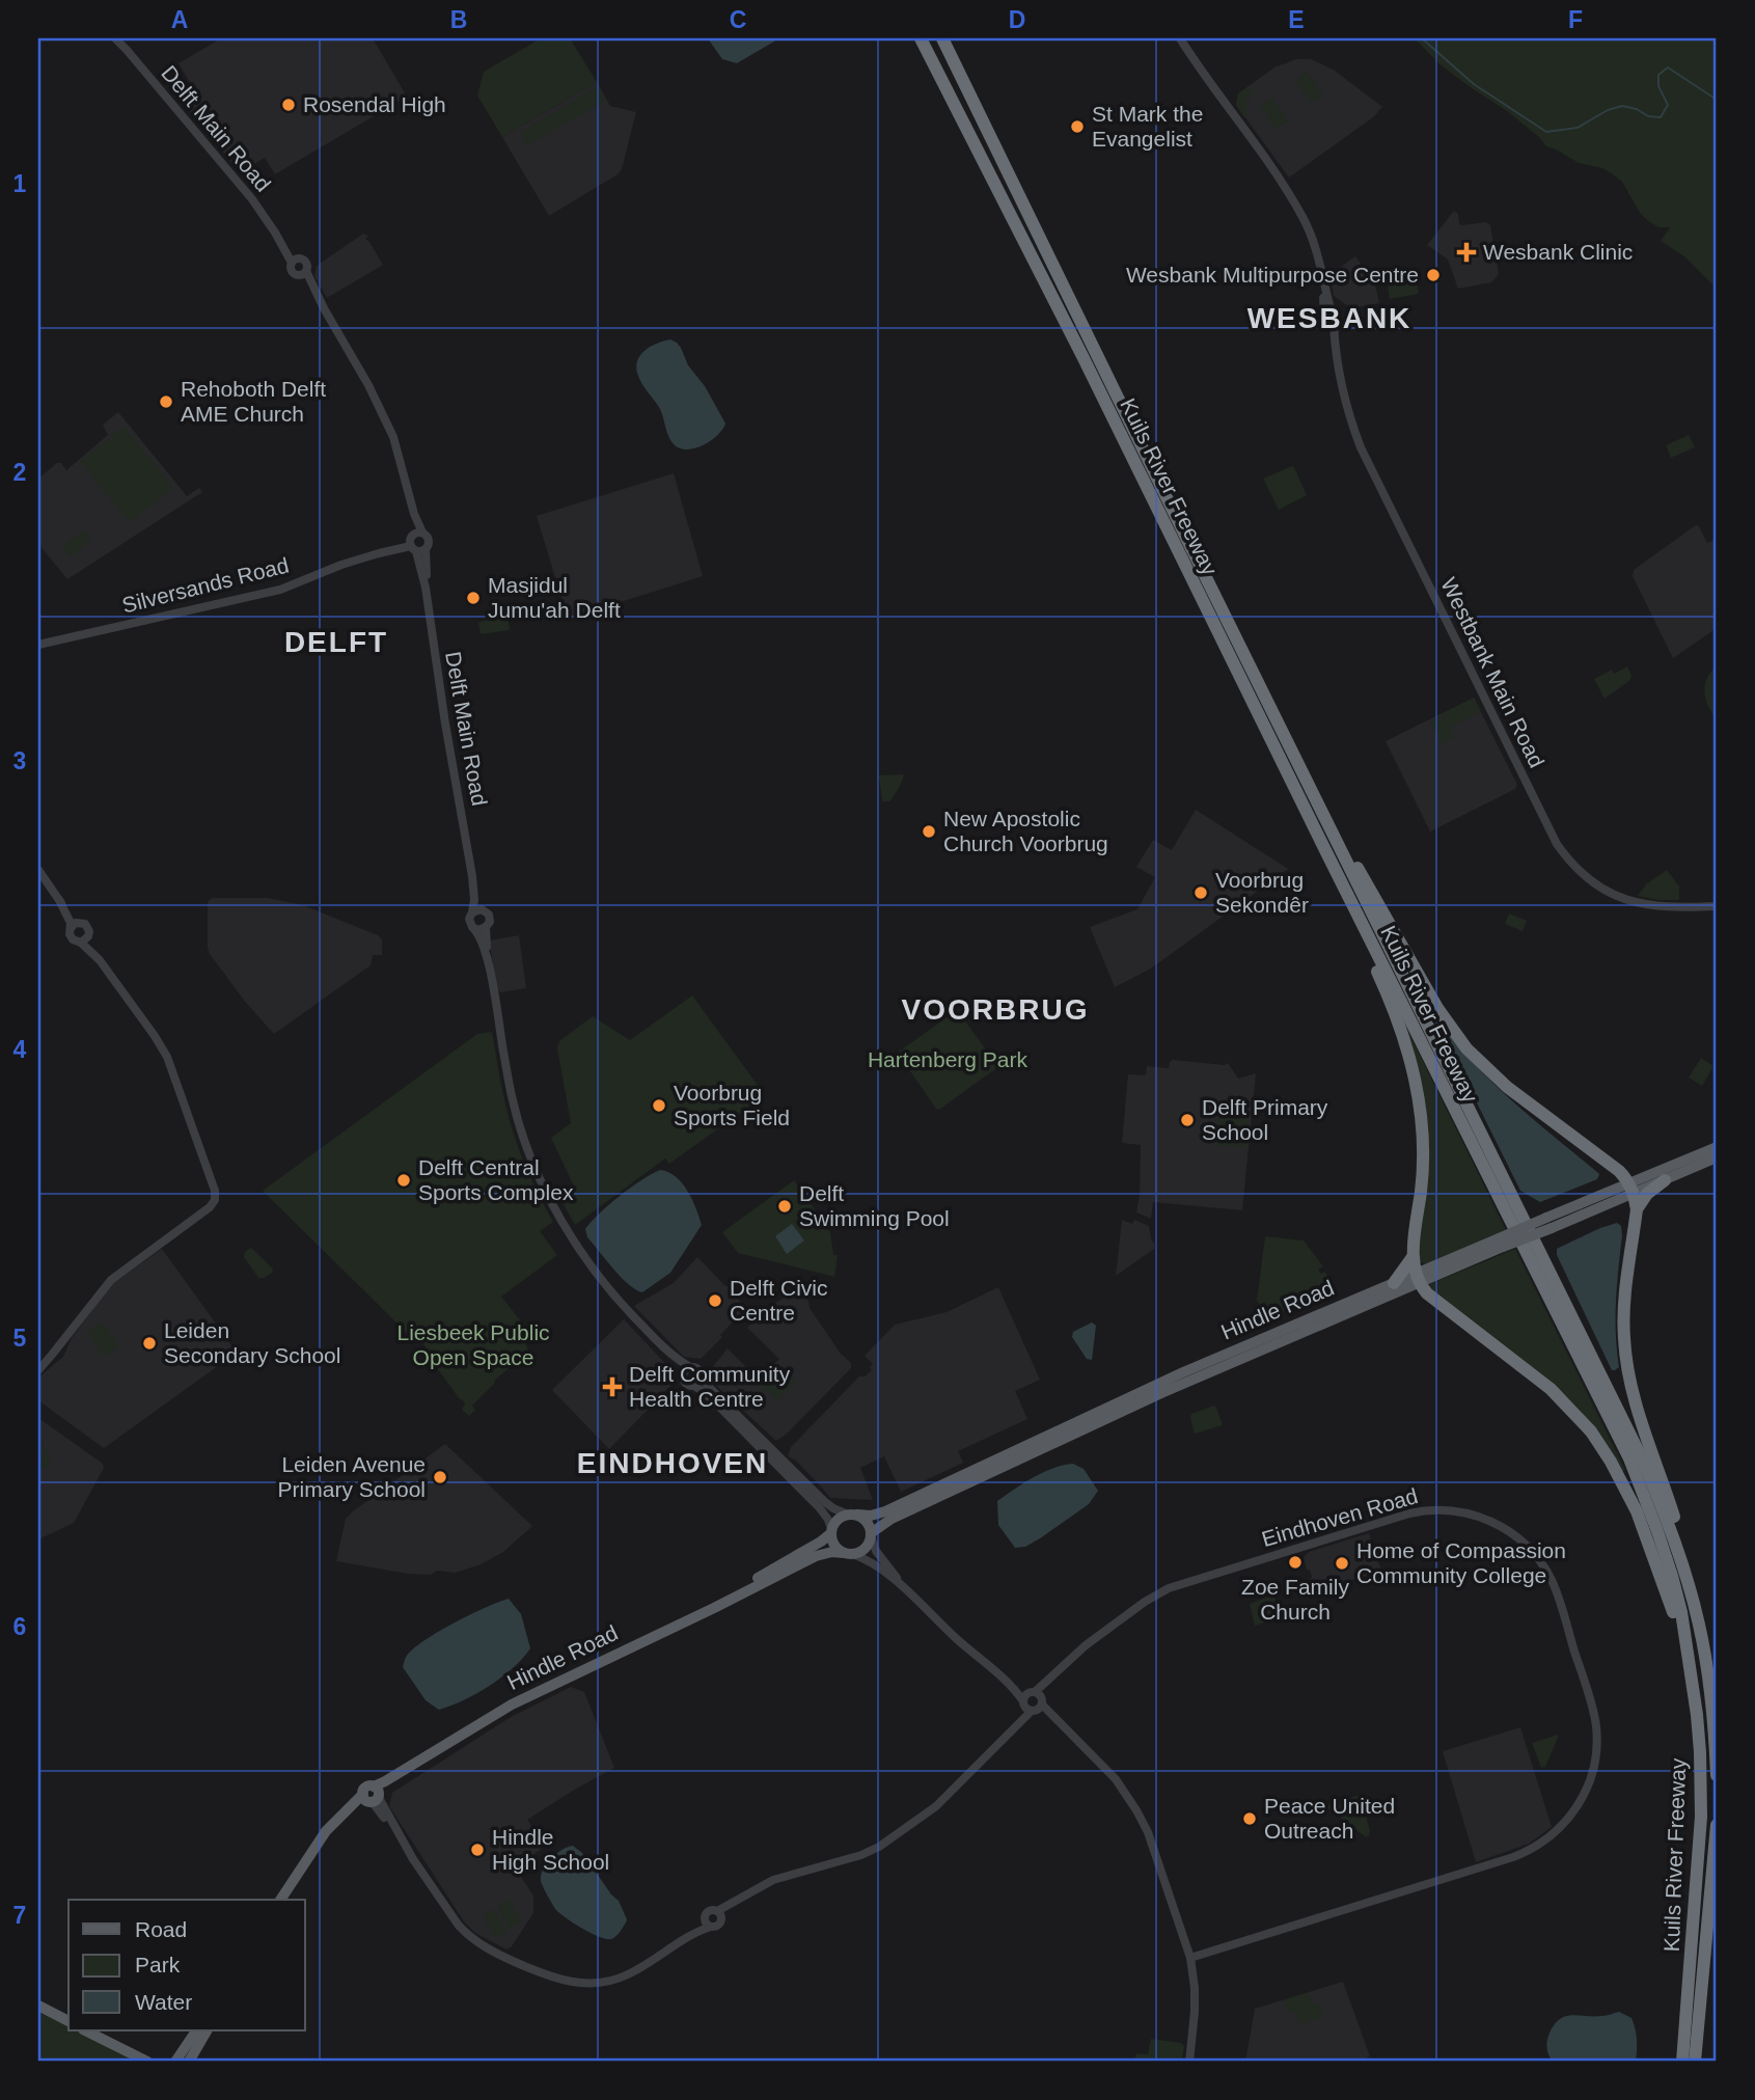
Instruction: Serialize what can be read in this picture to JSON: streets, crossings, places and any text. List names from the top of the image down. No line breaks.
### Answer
{"streets":{"highway":["Kuils River Freeway"],"main road":["Hindle Road"],"street":["Delft Main Road","Silversands Road","Westbank Main Road","Eindhoven Road"]},"crossings":[["Delft Main Road","Silversands Road"]],"districts":["WESBANK","DELFT","VOORBRUG","EINDHOVEN"],"parks":["Hartenberg Park","Liesbeek Public Open Space"],"places":{"other":["Rosendal High","St Mark the Evangelist","Wesbank Multipurpose Centre","Rehoboth Delft AME Church","Masjidul Jumu'ah Delft","New Apostolic Church Voorbrug","Voorbrug Sekondêr","Voorbrug Sports Field","Delft Primary School","Delft Central Sports Complex","Delft Swimming Pool","Delft Civic Centre","Leiden Secondary School","Leiden Avenue Primary School","Zoe Family Church","Home of Compassion Community College","Peace United Outreach","Hindle High School"],"health":["Wesbank Clinic","Delft Community Health Centre"]},"legend":["Road","Park","Water"],"grid":{"columns":["A","B","C","D","E","F"],"rows":["1","2","3","4","5","6","7"]}}
